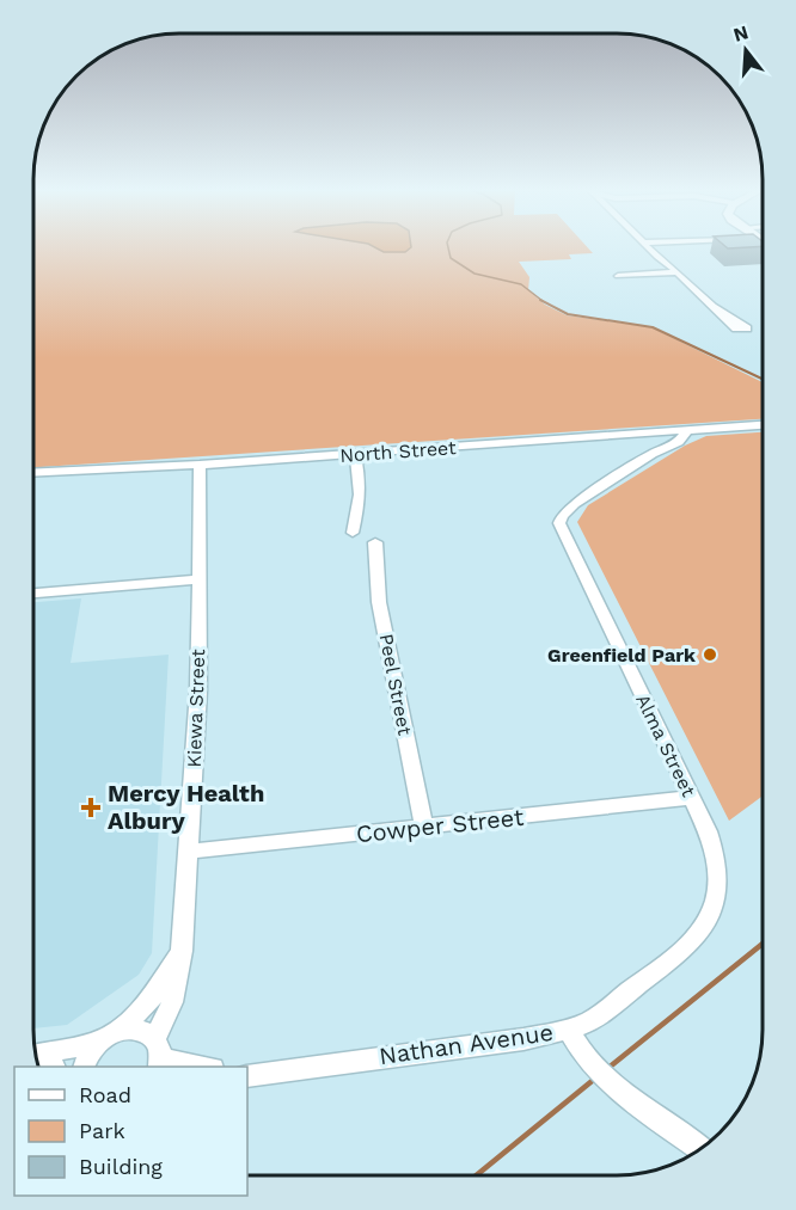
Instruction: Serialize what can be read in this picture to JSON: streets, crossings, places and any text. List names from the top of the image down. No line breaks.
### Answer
{"streets":{"street":["North Street","Peel Street","Kiewa Street","Alma Street","Cowper Street","Nathan Avenue"]},"crossings":[["North Street","Kiewa Street"],["North Street","Alma Street"],["Peel Street","Cowper Street"],["Kiewa Street","Cowper Street"],["Alma Street","Cowper Street"],["Alma Street","Nathan Avenue"]],"places":{"other":["Greenfield Park"],"health":["Mercy Health Albury"]},"legend":["Road","Park","Building"],"north":"top"}
